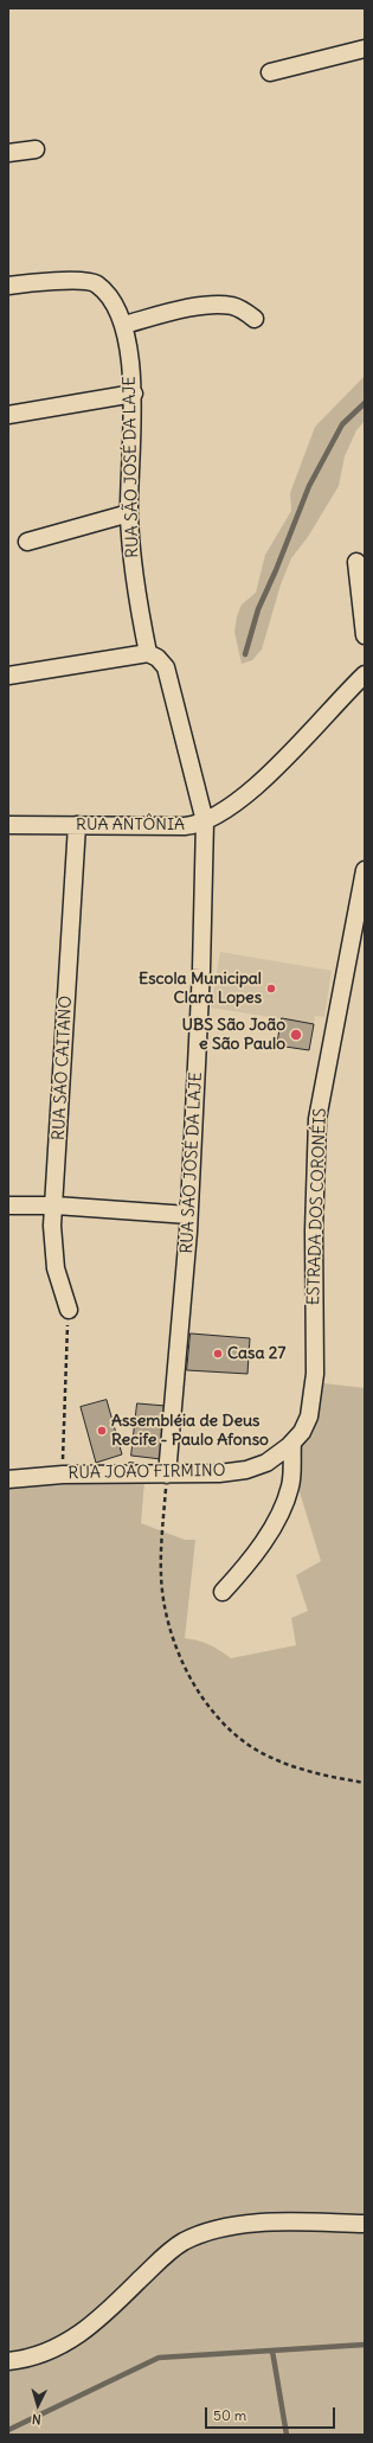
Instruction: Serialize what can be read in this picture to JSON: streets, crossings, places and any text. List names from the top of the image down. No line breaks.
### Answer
{"streets":{"street":["RUA SÃO JOSÉ DA LAJE","RUA ANTÔNIA","RUA SÃO CAITANO","ESTRADA DOS CORONÉIS","RUA JOÃO FIRMINO"]},"crossings":[["RUA SÃO JOSÉ DA LAJE","RUA ANTÔNIA"],["RUA SÃO JOSÉ DA LAJE","RUA JOÃO FIRMINO"],["RUA ANTÔNIA","RUA SÃO CAITANO"],["ESTRADA DOS CORONÉIS","RUA JOÃO FIRMINO"]],"places":["Escola Municipal Clara Lopes","UBS São João e São Paulo","Casa 27","Assembléia de Deus Recife - Paulo Afonso"],"scale_bar":"50 m","north":"bottom"}
